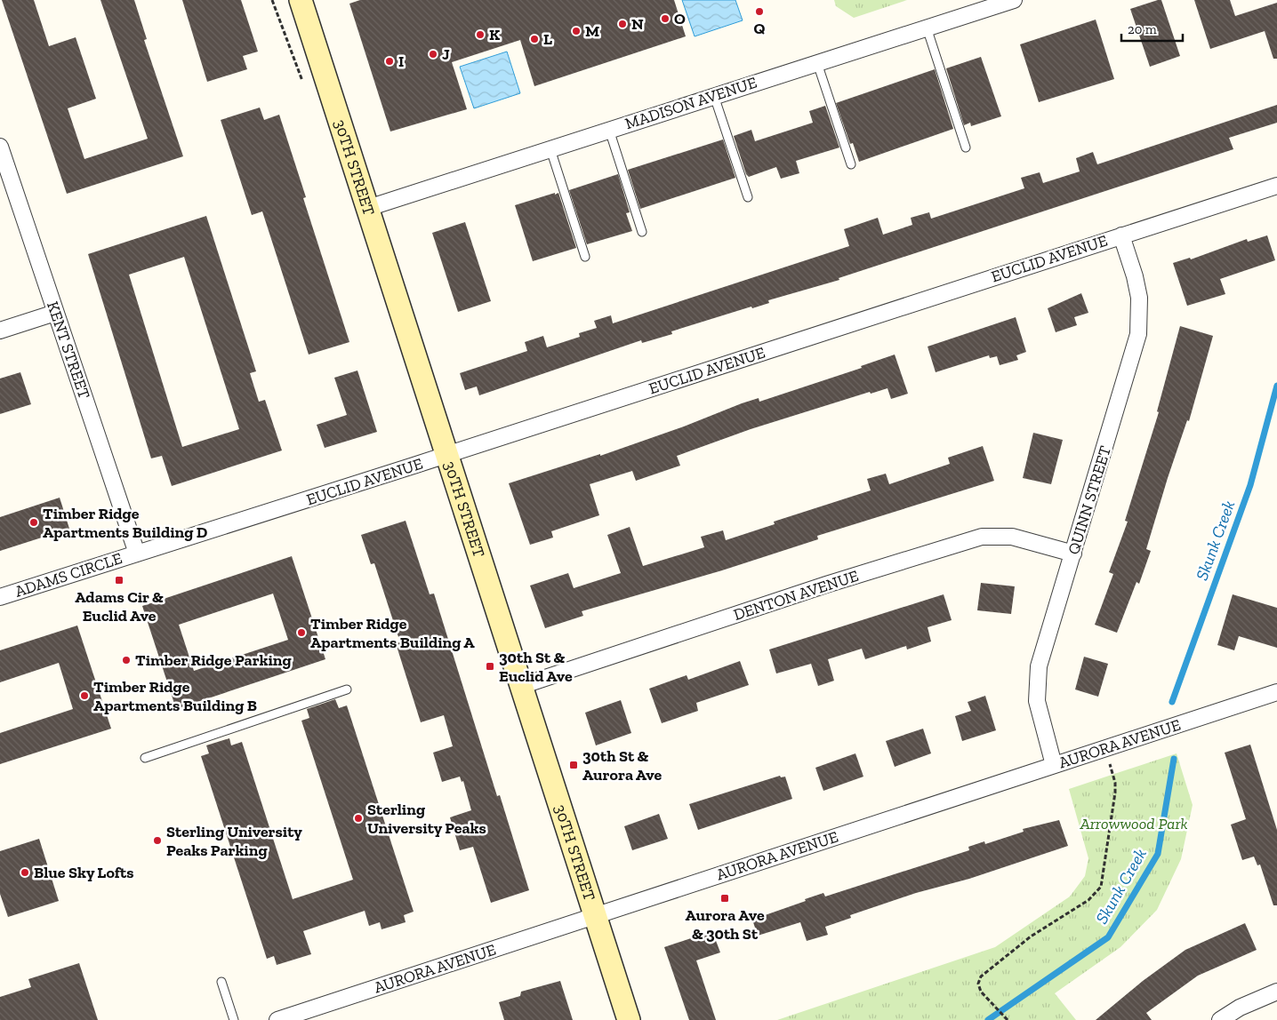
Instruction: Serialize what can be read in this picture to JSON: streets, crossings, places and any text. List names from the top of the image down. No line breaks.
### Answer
{"streets":{"main road":["30TH STREET"],"street":["MADISON AVENUE","EUCLID AVENUE","KENT STREET","QUINN STREET","ADAMS CIRCLE","DENTON AVENUE","AURORA AVENUE"]},"crossings":[["MADISON AVENUE","30TH STREET"],["30TH STREET","EUCLID AVENUE"],["30TH STREET","DENTON AVENUE"],["30TH STREET","AURORA AVENUE"],["EUCLID AVENUE","KENT STREET"],["EUCLID AVENUE","QUINN STREET"],["EUCLID AVENUE","ADAMS CIRCLE"],["KENT STREET","ADAMS CIRCLE"],["QUINN STREET","DENTON AVENUE"],["QUINN STREET","AURORA AVENUE"]],"water":["Skunk Creek"],"parks":["Arrowwood Park"],"places":{"other":["Q","O","N","M","K","L","J","I","Timber Ridge Apartments Building D","Timber Ridge Apartments Building A","Timber Ridge Parking","Timber Ridge Apartments Building B","Sterling University Peaks","Sterling University Peaks Parking","Blue Sky Lofts"],"transit":["Adams Cir & Euclid Ave","30th St & Euclid Ave","30th St & Aurora Ave","Aurora Ave & 30th St"]},"scale_bar":"20 m"}
